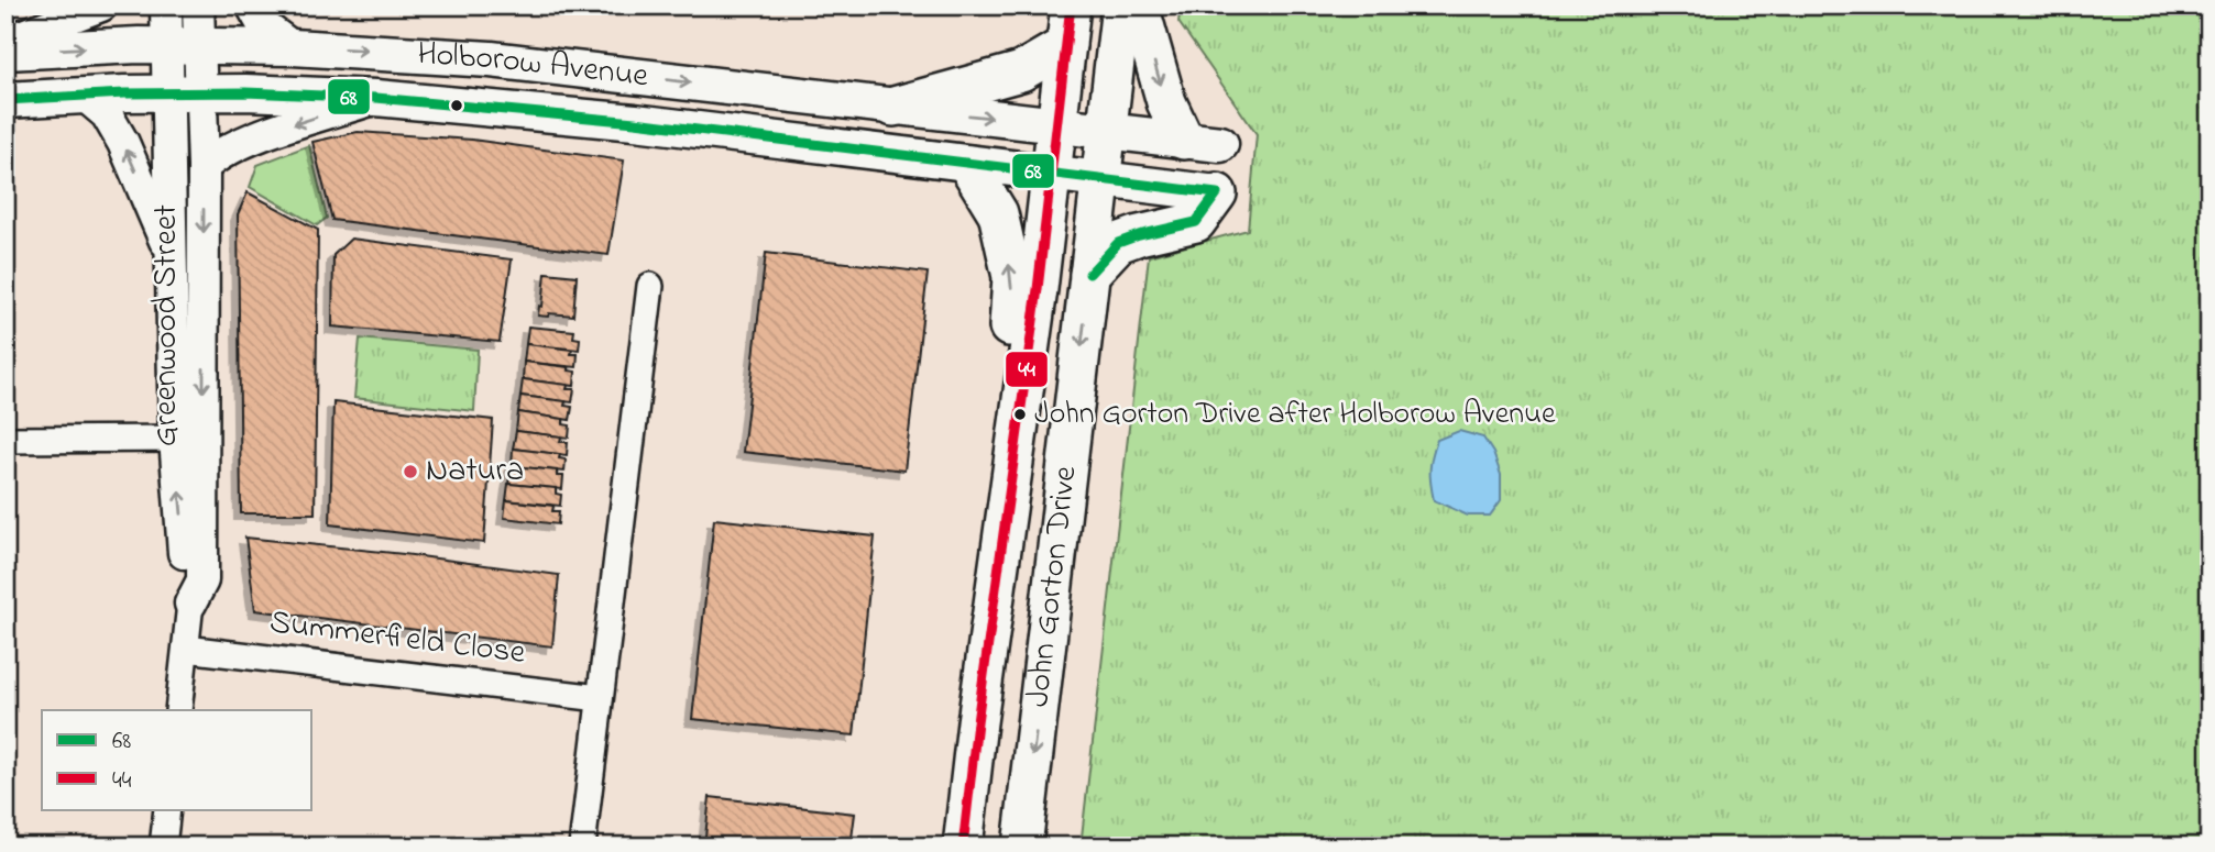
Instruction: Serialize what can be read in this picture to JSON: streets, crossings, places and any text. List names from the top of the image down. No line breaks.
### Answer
{"streets":{"main road":["Holborow Avenue","John Gorton Drive"],"street":["Greenwood Street","Summerfield Close"]},"crossings":[["Holborow Avenue","Greenwood Street"],["Holborow Avenue","John Gorton Drive"],["Greenwood Street","Summerfield Close"]],"places":["John Gorton Drive after Holborow Avenue","Natura"],"lines":["transit line 44","transit line 68"],"legend":["68","44"]}
